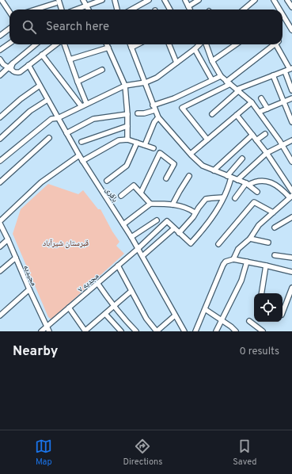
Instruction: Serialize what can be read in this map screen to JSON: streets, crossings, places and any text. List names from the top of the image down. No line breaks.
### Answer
{"streets":{"street":["باقری","مجیدیه","مجدیه ۷"]},"crossings":[["باقری","مجدیه ۷"],["مجیدیه","مجدیه ۷"]],"parks":["قبرستان شیرآباد"],"page":{"search":"Search here","heading":["Nearby","0 results"],"nav":["Map","Directions","Saved"]}}
